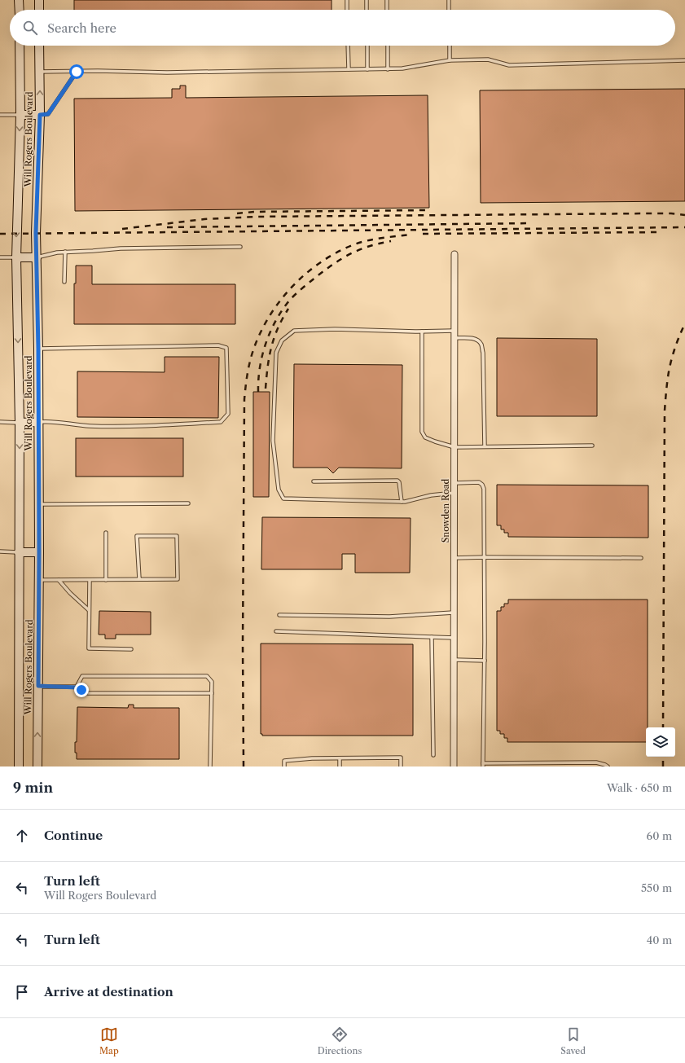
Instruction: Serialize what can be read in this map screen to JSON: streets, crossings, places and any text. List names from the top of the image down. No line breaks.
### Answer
{"streets":{"main road":["Will Rogers Boulevard"],"street":["Snowden Road"]},"page":{"search":"Search here","heading":["9 min","Walk · 650 m"],"list":[["Continue","60 m"],["Turn left","Will Rogers Boulevard","550 m"],["Turn left","40 m"],"Arrive at destination"],"nav":["Map","Directions","Saved"]}}
